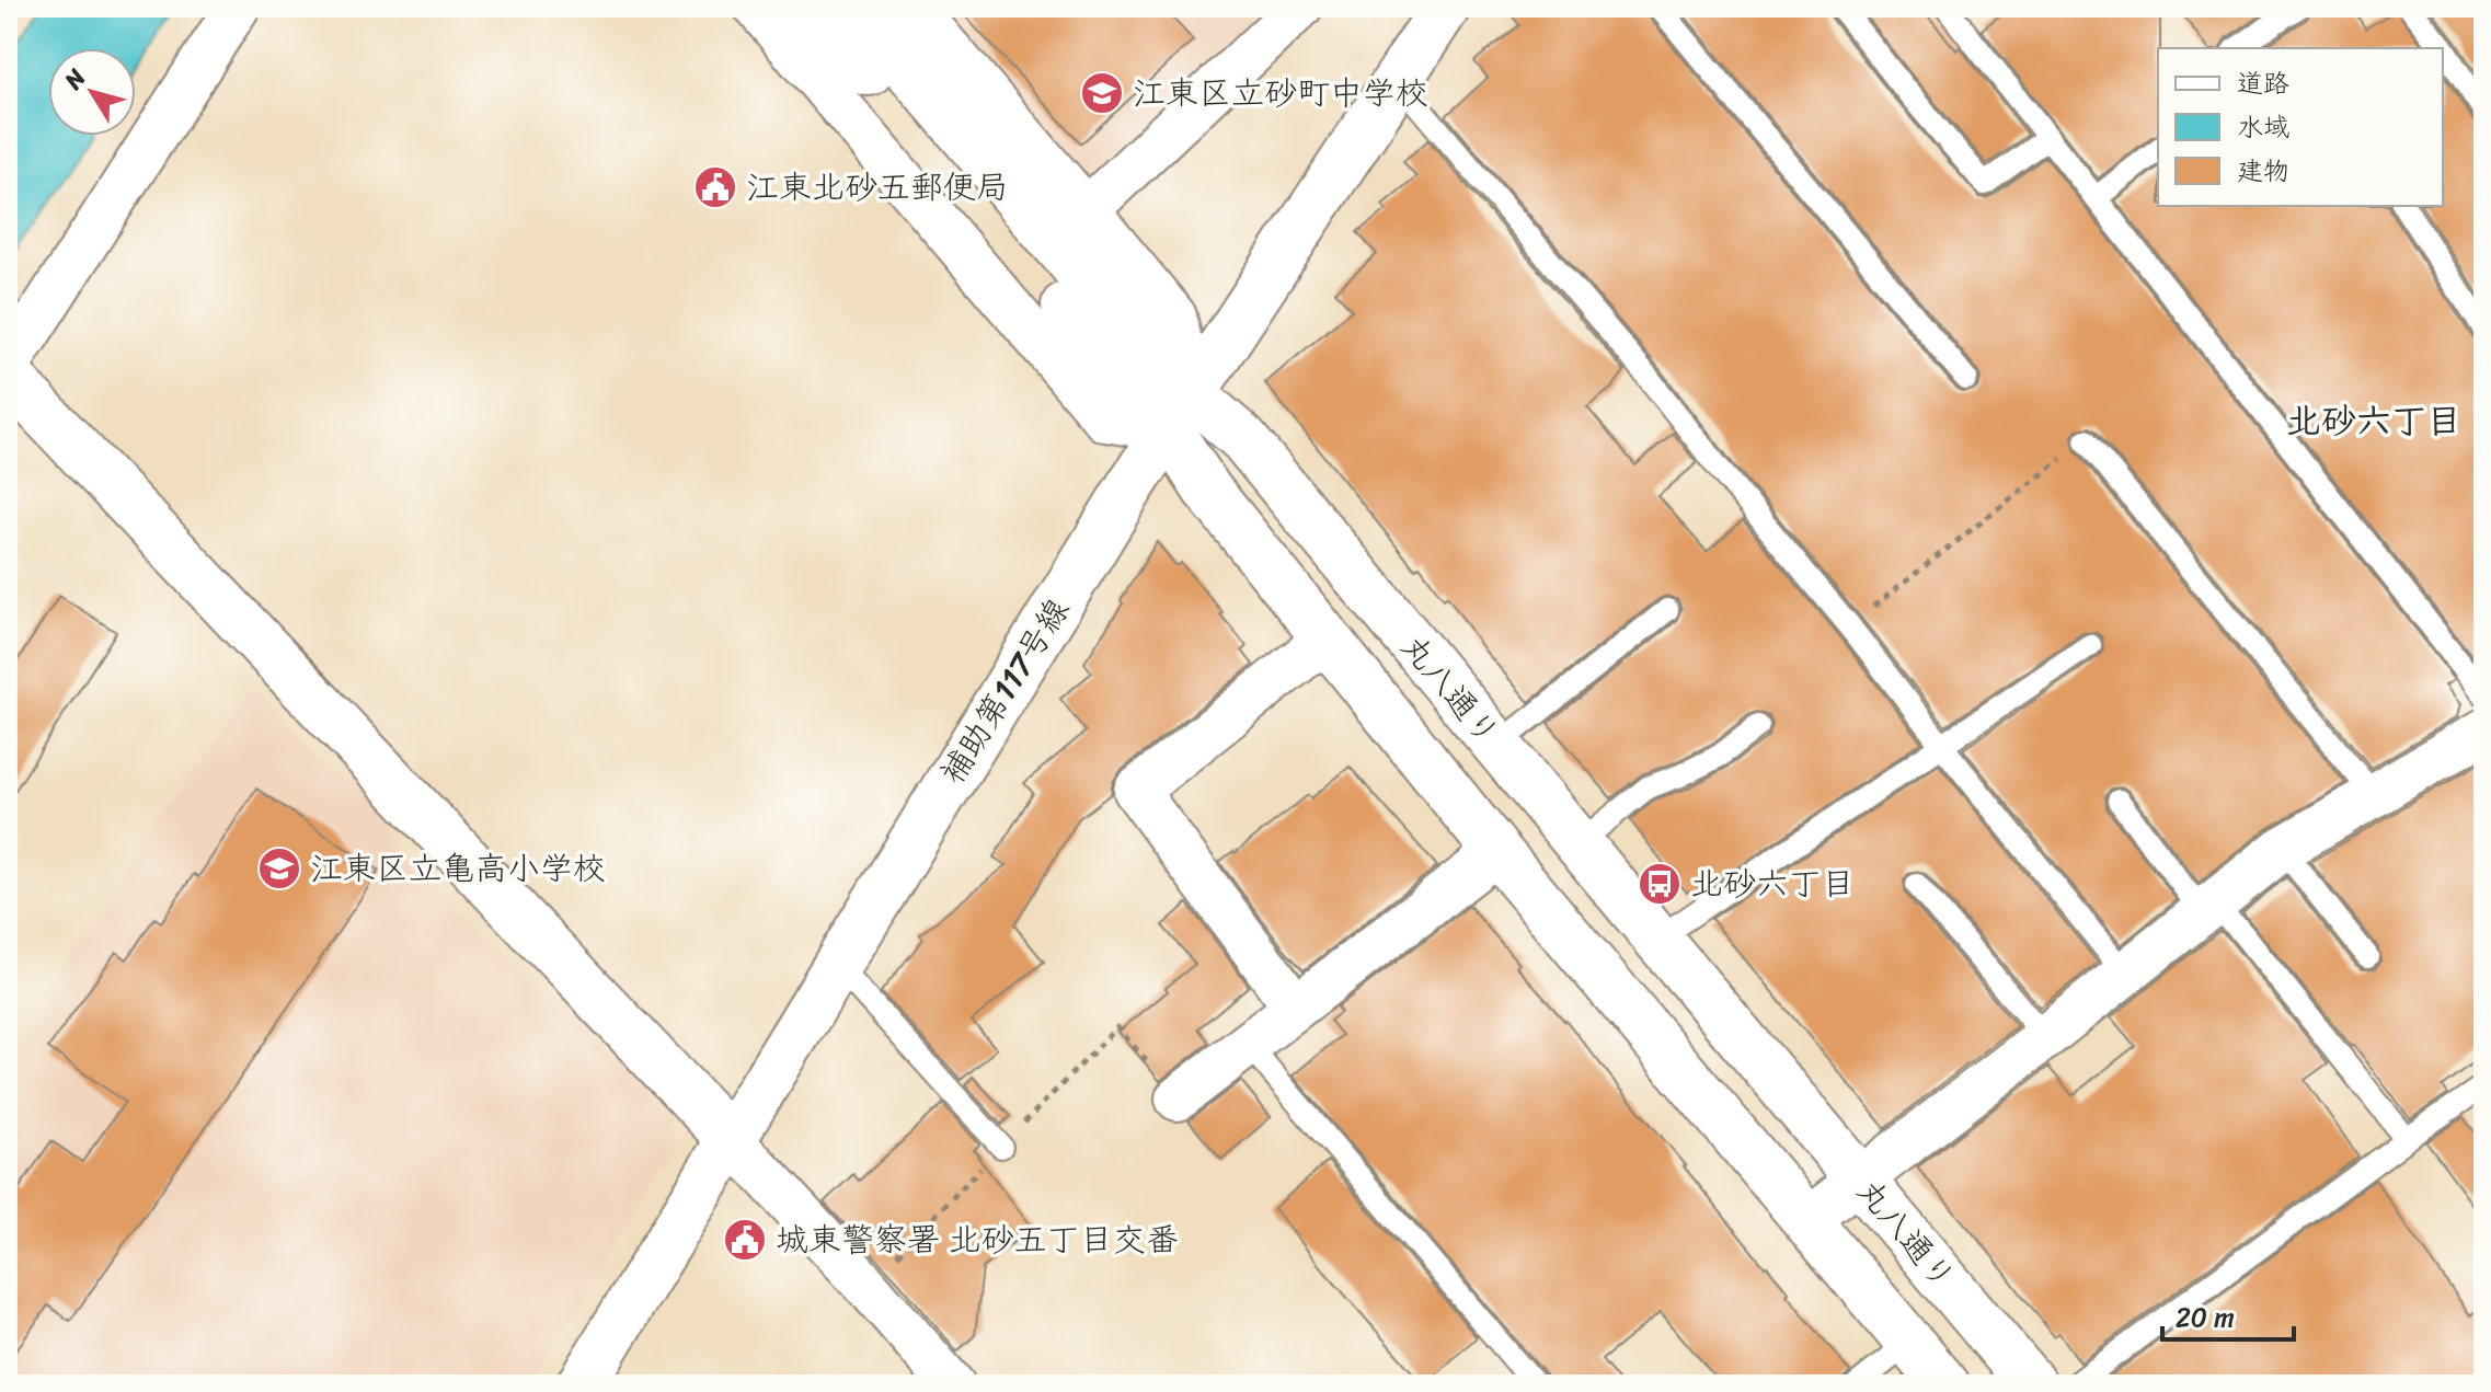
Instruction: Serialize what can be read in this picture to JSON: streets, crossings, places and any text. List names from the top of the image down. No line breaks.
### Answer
{"streets":{"main road":["丸八通り","補助第117号線"]},"crossings":[["丸八通り","補助第117号線"]],"districts":["北砂六丁目"],"places":{"school or university":["江東区立砂町中学校","江東区立亀高小学校"],"public building":["江東北砂五郵便局","城東警察署 北砂五丁目交番"],"bus stop":["北砂六丁目"]},"legend":["道路","水域","建物"],"scale_bar":"20 m","north":"top left"}
